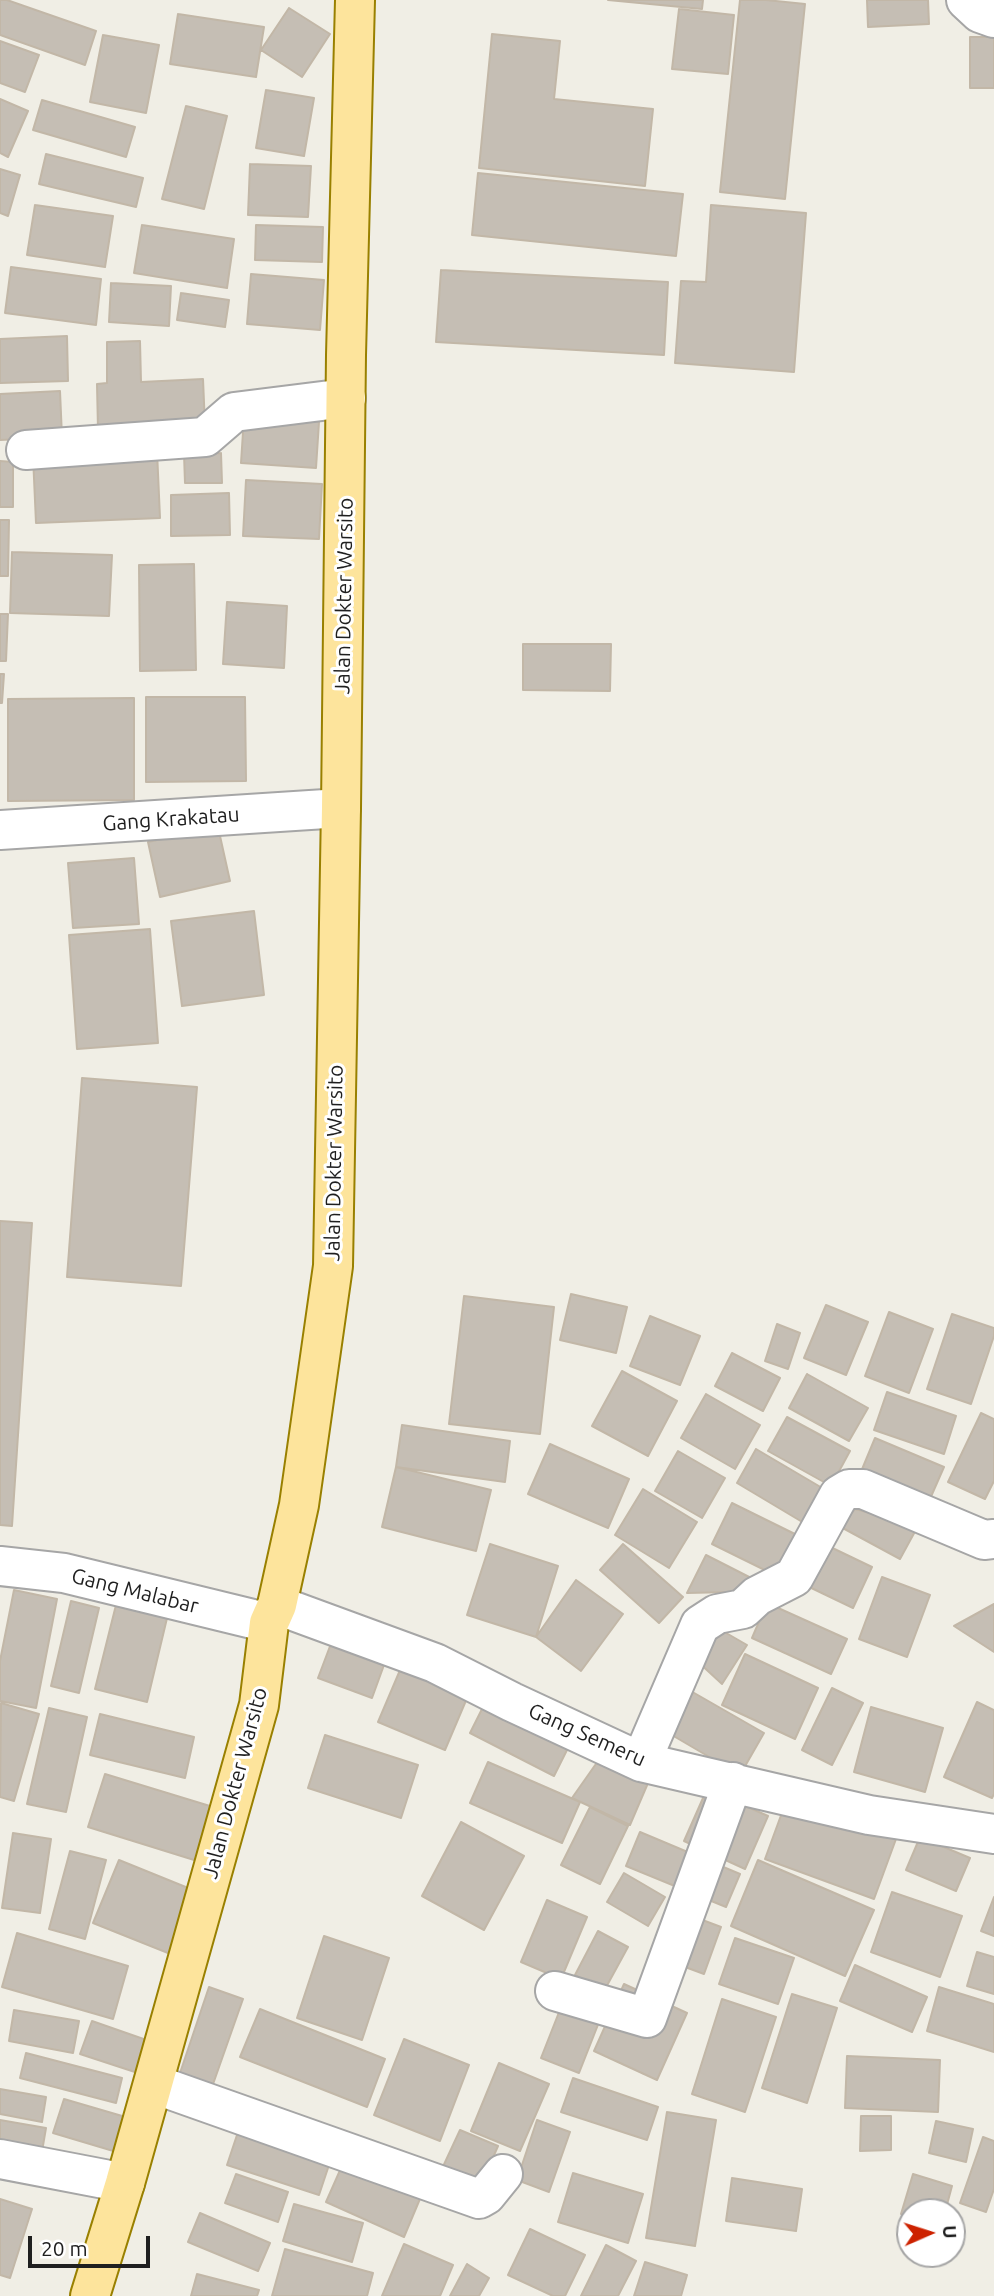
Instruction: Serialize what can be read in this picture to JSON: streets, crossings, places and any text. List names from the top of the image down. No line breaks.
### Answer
{"streets":{"main road":["Jalan Dokter Warsito"],"street":["Gang Krakatau","Gang Malabar","Gang Semeru"]},"crossings":[["Jalan Dokter Warsito","Gang Krakatau"],["Jalan Dokter Warsito","Gang Malabar"],["Jalan Dokter Warsito","Gang Semeru"],["Gang Malabar","Gang Semeru"]],"scale_bar":"20 m","north":"right"}
